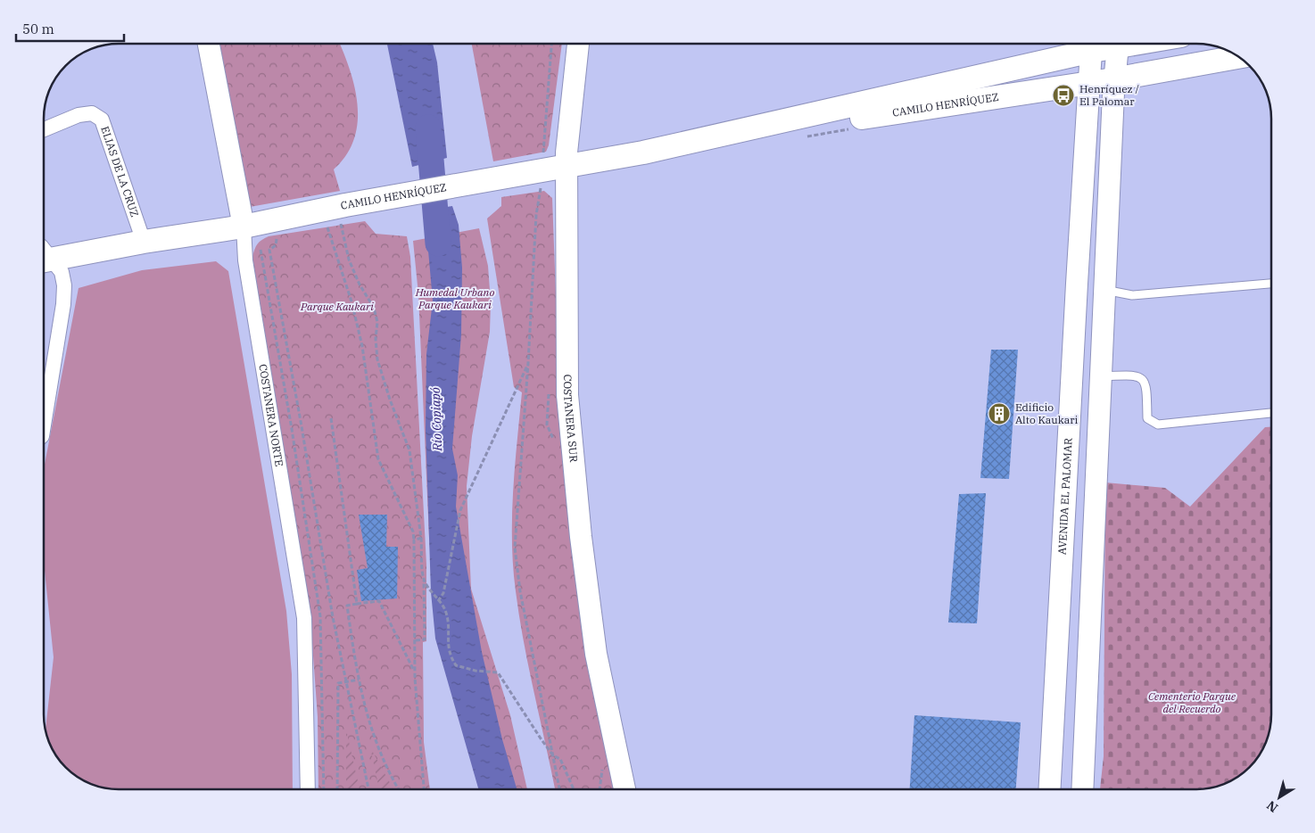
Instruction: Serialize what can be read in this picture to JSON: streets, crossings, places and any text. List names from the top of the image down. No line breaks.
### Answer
{"streets":{"main road":["CAMILO HENRÍQUEZ"],"street":["ELIAS DE LA CRUZ","COSTANERA NORTE","COSTANERA SUR","AVENIDA EL PALOMAR"]},"crossings":[["CAMILO HENRÍQUEZ","ELIAS DE LA CRUZ"],["CAMILO HENRÍQUEZ","COSTANERA NORTE"],["CAMILO HENRÍQUEZ","COSTANERA SUR"],["CAMILO HENRÍQUEZ","AVENIDA EL PALOMAR"]],"water":["Río Copiapó"],"parks":["Humedal Urbano Parque Kaukari","Parque Kaukari","Cementerio Parque del Recuerdo"],"places":{"bus stop":["Henríquez / El Palomar"],"building":["Edificio Alto Kaukari"]},"scale_bar":"50 m","north":"bottom left"}
